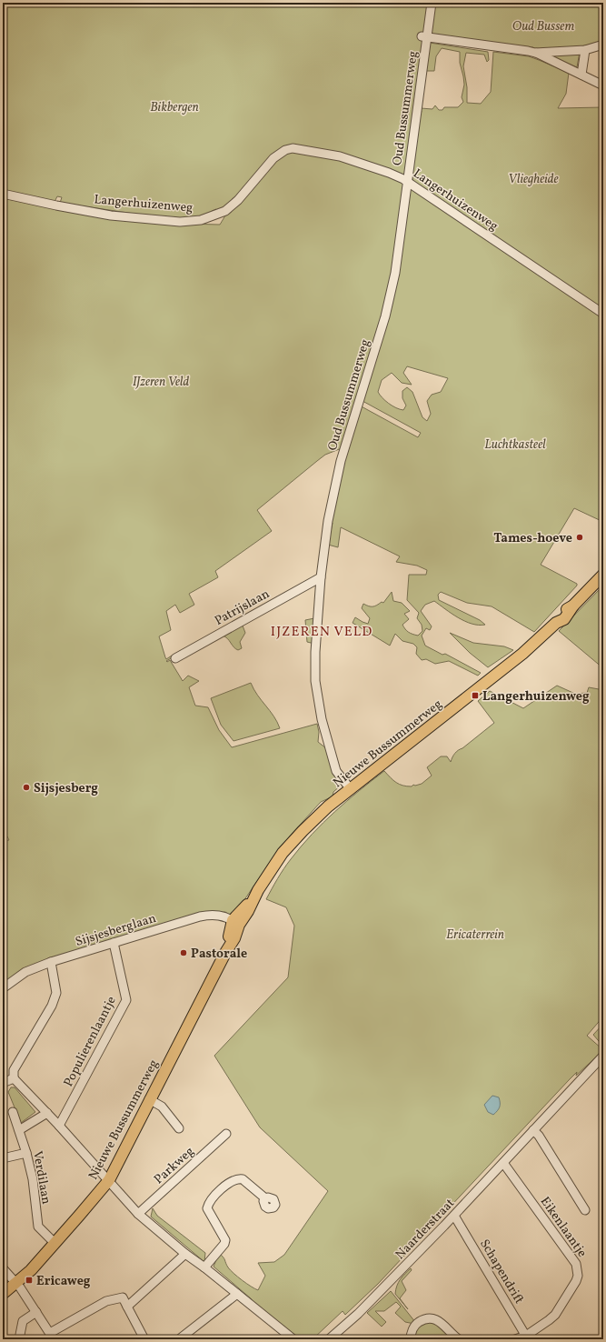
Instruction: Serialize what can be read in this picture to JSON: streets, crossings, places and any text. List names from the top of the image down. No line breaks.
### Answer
{"streets":{"main road":["Nieuwe Bussummerweg"],"street":["Oud Bussummerweg","Langerhuizenweg","Patrijslaan","Sijsjesberglaan","Populierenlaantje","Parkweg","Verdilaan","Eikenlaantje","Naarderstraat","Schapendrift"]},"crossings":[["Oud Bussummerweg","Langerhuizenweg"],["Oud Bussummerweg","Patrijslaan"],["Oud Bussummerweg","Nieuwe Bussummerweg"],["Nieuwe Bussummerweg","Sijsjesberglaan"],["Nieuwe Bussummerweg","Verdilaan"],["Sijsjesberglaan","Populierenlaantje"],["Eikenlaantje","Naarderstraat"],["Eikenlaantje","Schapendrift"],["Naarderstraat","Schapendrift"]],"districts":["IJZEREN VELD"],"parks":["Oud Bussem","Bikbergen","Vliegheide","IJzeren Veld","Luchtkasteel","Ericaterrein"],"places":{"other":["Tames-hoeve","Sijsjesberg","Pastorale"],"transit":["Langerhuizenweg","Ericaweg"]}}
